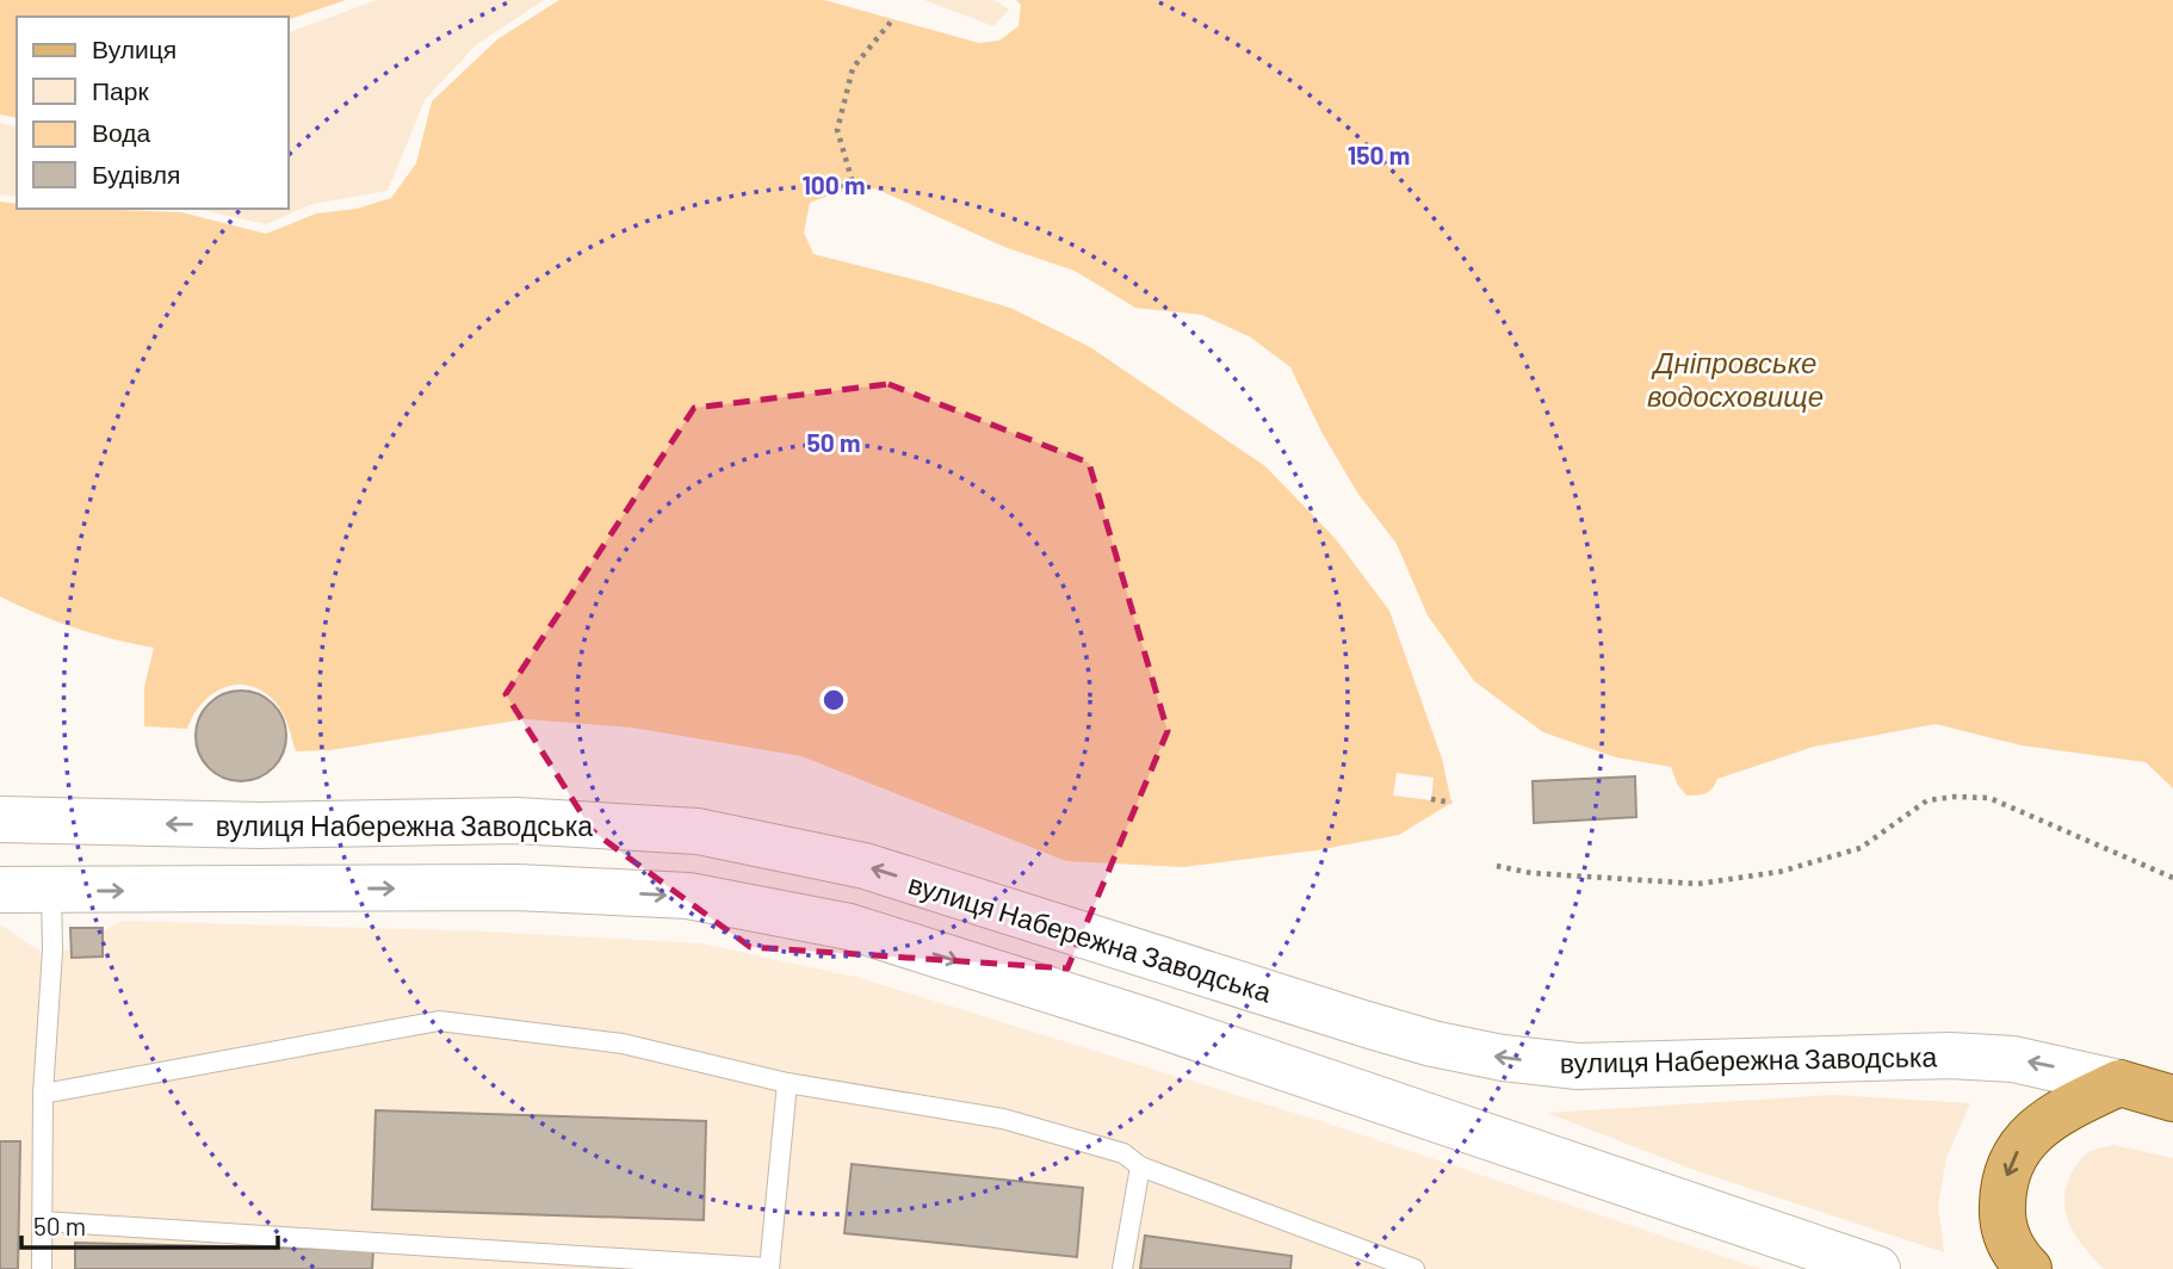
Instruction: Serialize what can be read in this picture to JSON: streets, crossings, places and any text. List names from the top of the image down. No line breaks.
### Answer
{"streets":{"main road":["вулиця Набережна Заводська"]},"water":["Дніпровське водосховище"],"legend":["Вулиця","Парк","Вода","Будівля"],"scale_bar":"50 m","rings":["150 m","100 m","50 m"]}
